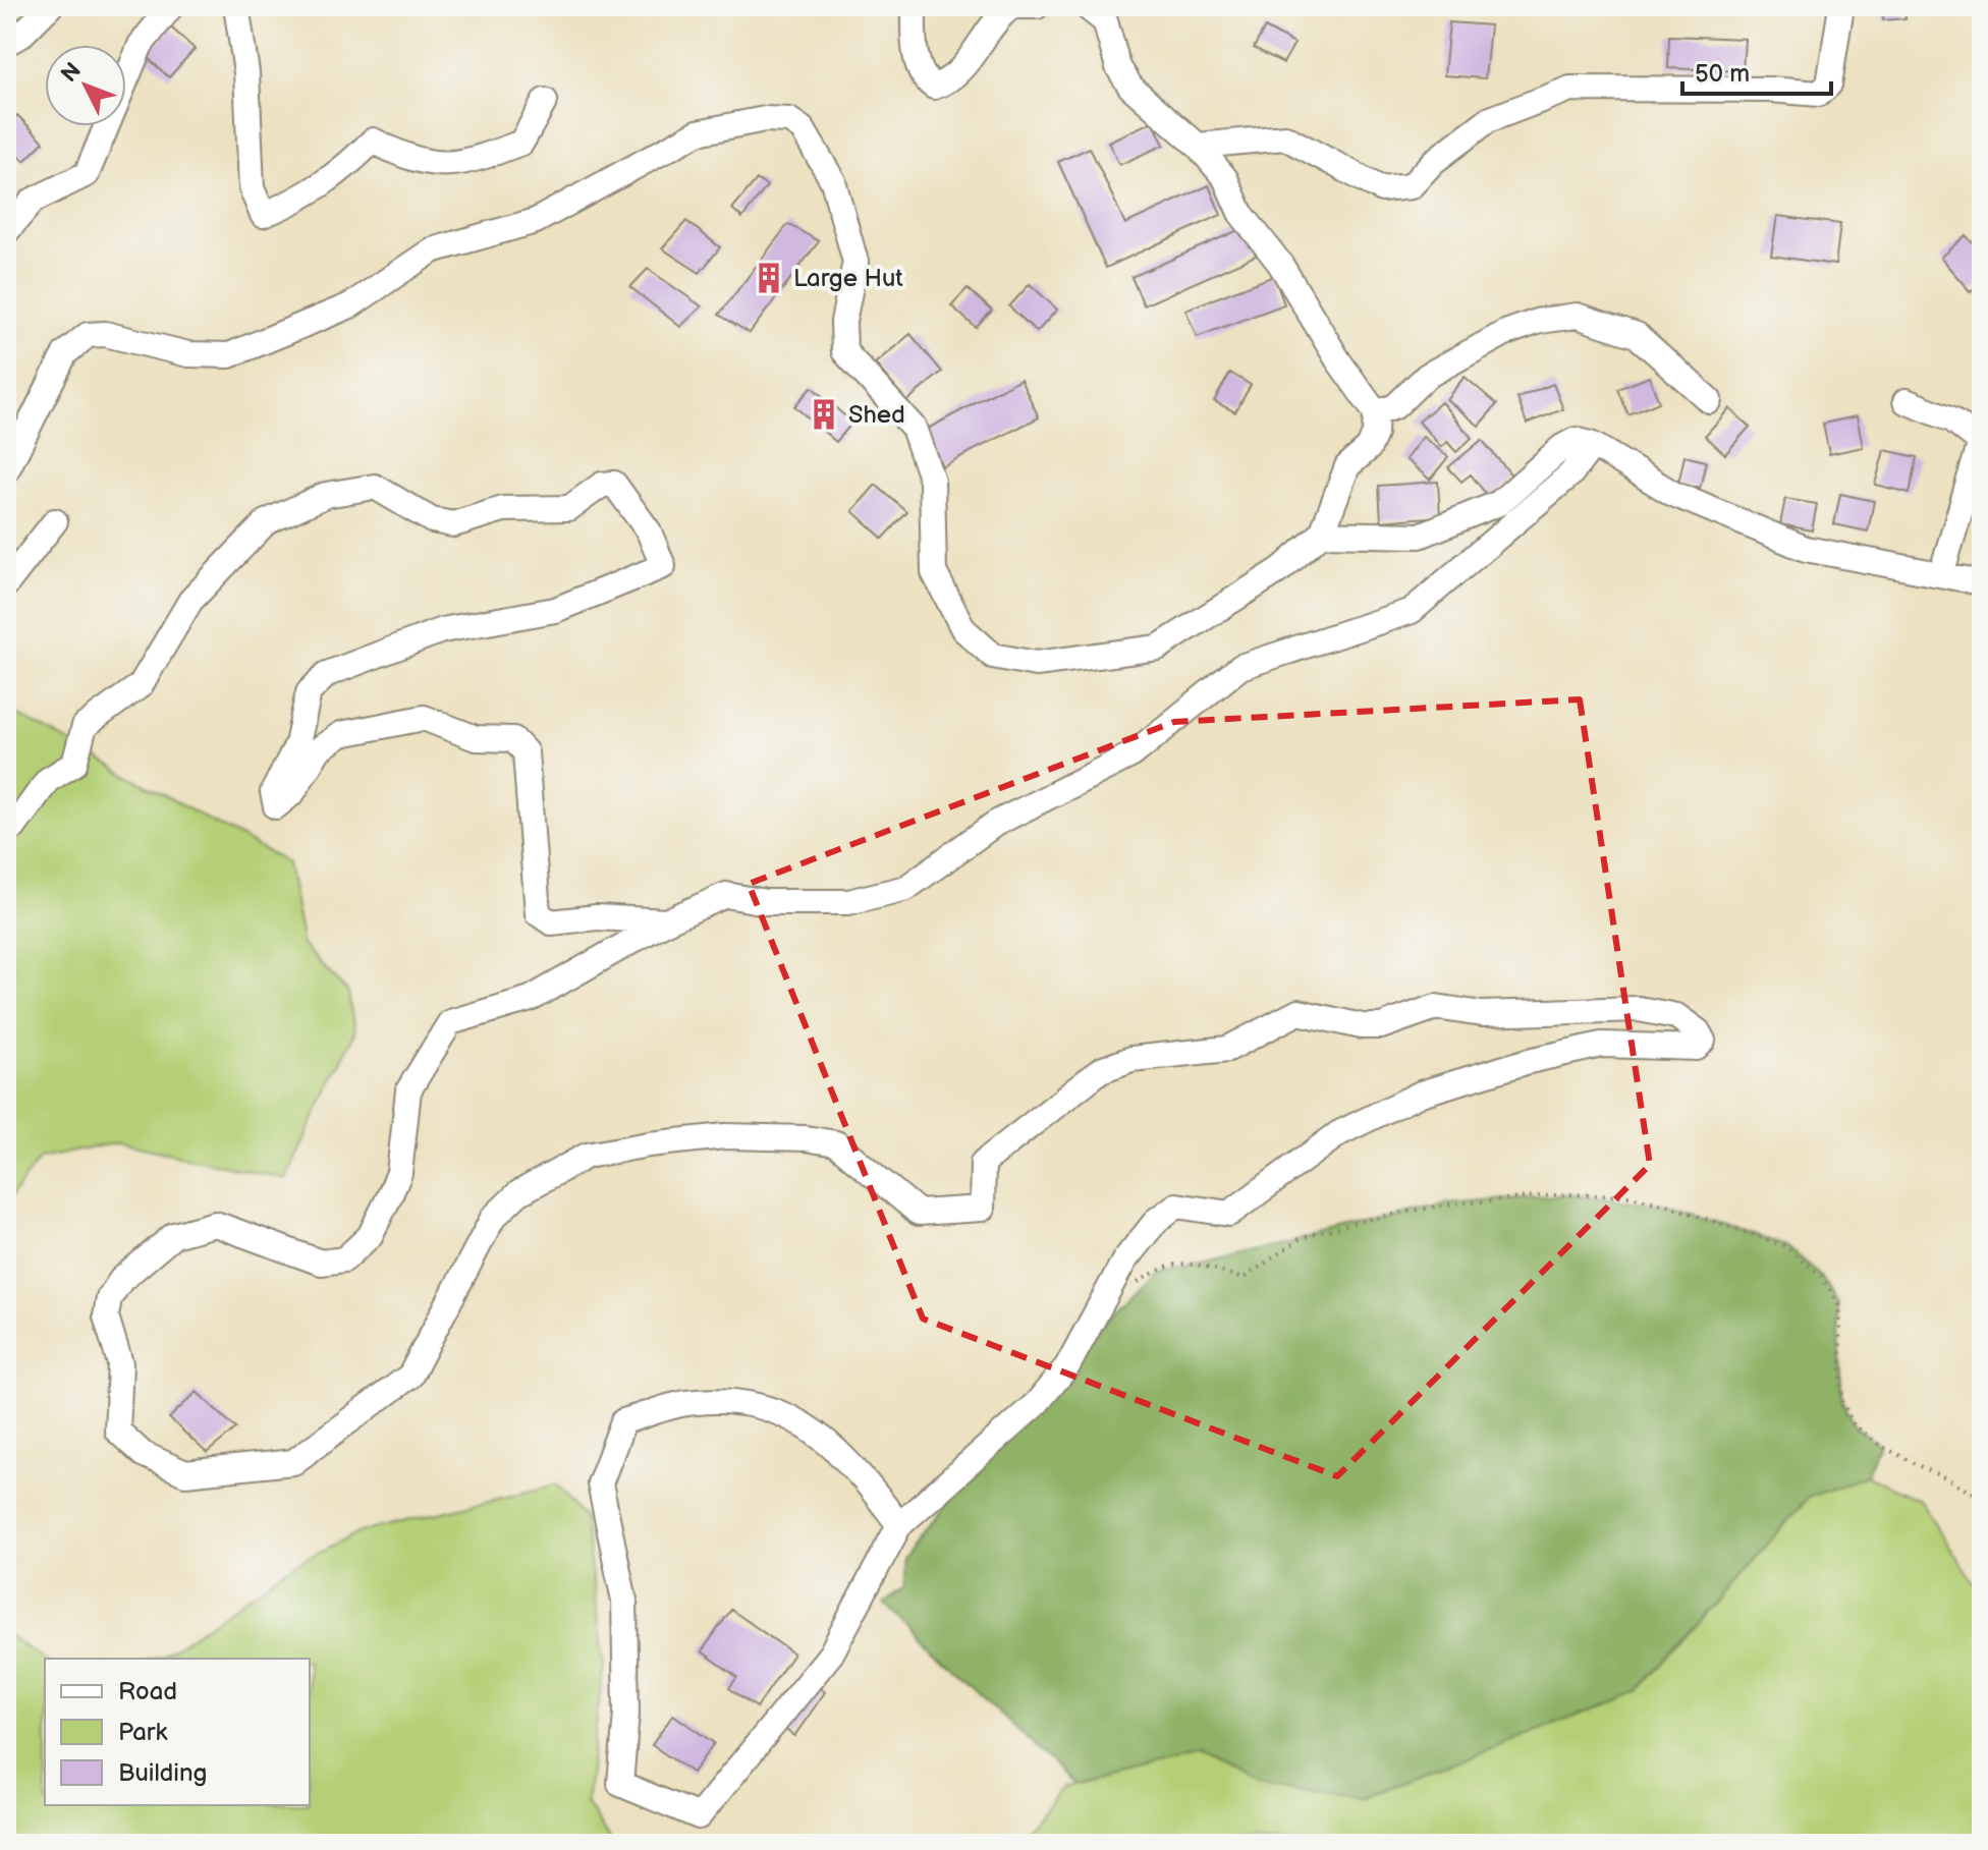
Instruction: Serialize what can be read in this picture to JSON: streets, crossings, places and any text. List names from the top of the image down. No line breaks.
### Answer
{"places":{"building":["Large Hut","Shed"]},"legend":["Road","Park","Building"],"scale_bar":"50 m","north":"top left"}
